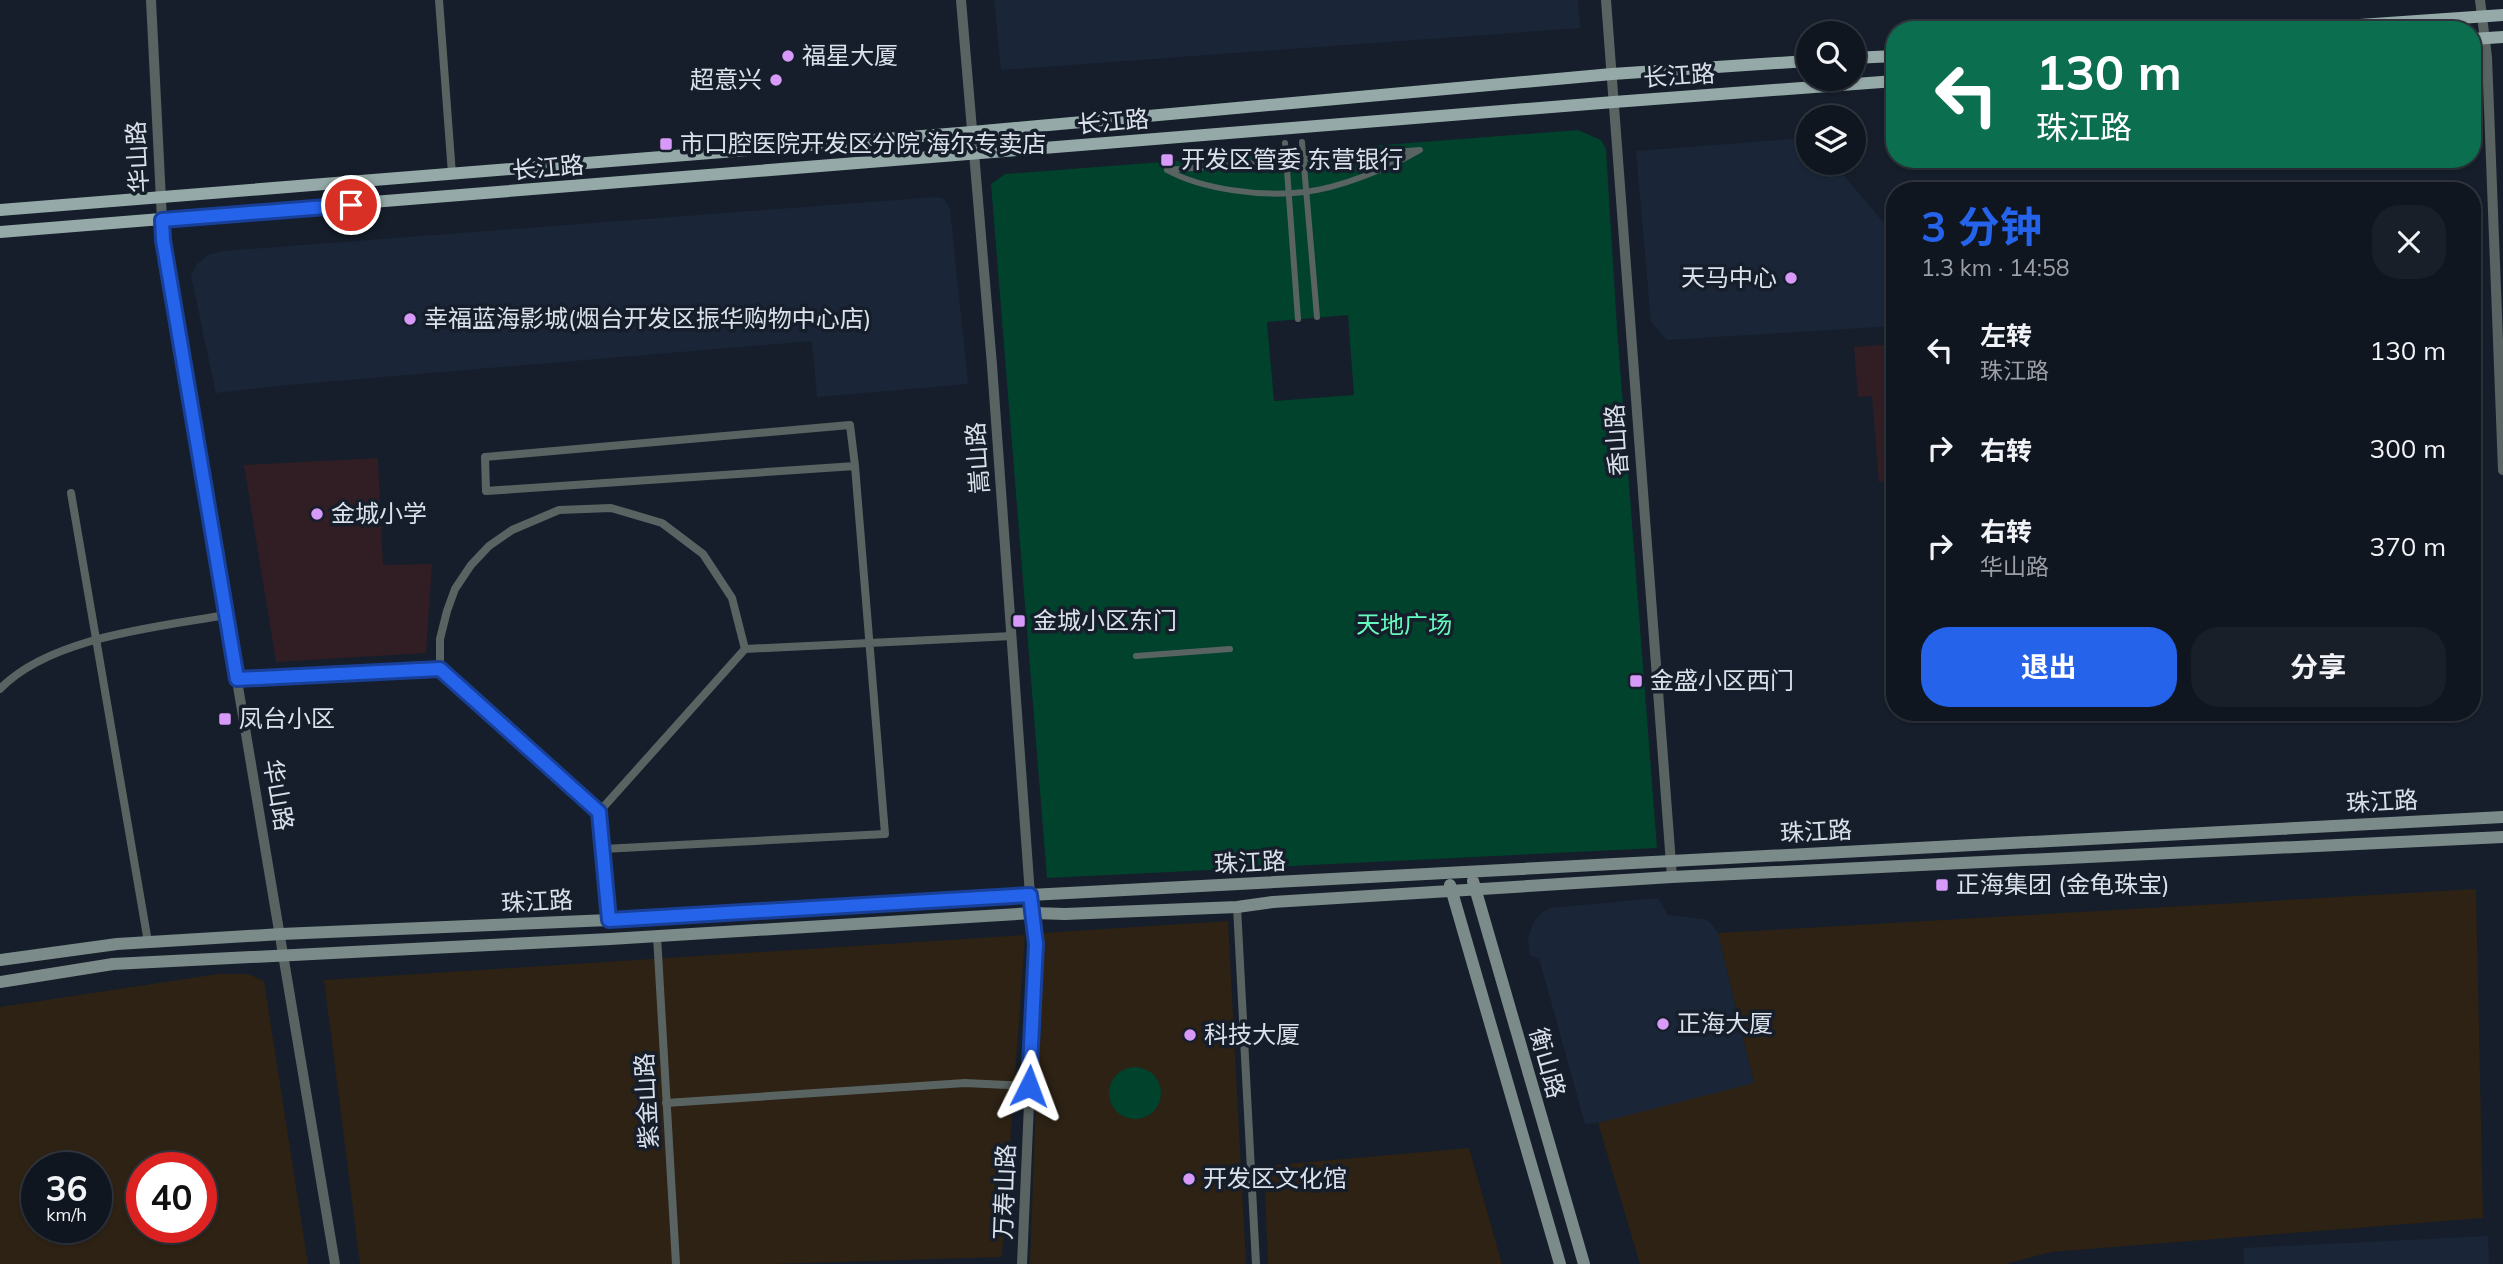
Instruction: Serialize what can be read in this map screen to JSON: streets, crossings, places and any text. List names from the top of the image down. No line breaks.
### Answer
{"streets":{"main road":["长江路","珠江路","衡山路"],"street":["华山路","香山路","嵩山路","紫金山路","万寿山路"]},"crossings":[["长江路","华山路"],["长江路","香山路"],["长江路","嵩山路"],["华山路","珠江路"],["香山路","珠江路"],["嵩山路","珠江路"],["嵩山路","万寿山路"],["珠江路","衡山路"]],"parks":["天地广场"],"places":{"other":["福星大厦","超意兴","天马中心","幸福蓝海影城(烟台开发区振华购物中心店)","金城小学","正海大厦","科技大厦","开发区文化馆"],"transit":["市口腔医院开发区分院 海尔专卖店","开发区管委 东营银行","金城小区东门","金盛小区西门","凤台小区","正海集团 (金龟珠宝)"]},"page":{"turn":["130 m","珠江路"],"heading":["3 分钟","1.3 km · 14:58"],"list":[{"name":"左转","note":"珠江路","value":"130 m"},{"name":"右转","value":"300 m"},{"name":"右转","note":"华山路","value":"370 m"}],"buttons":["退出","分享"],"speed":"36 km/h","limit":"40"}}
